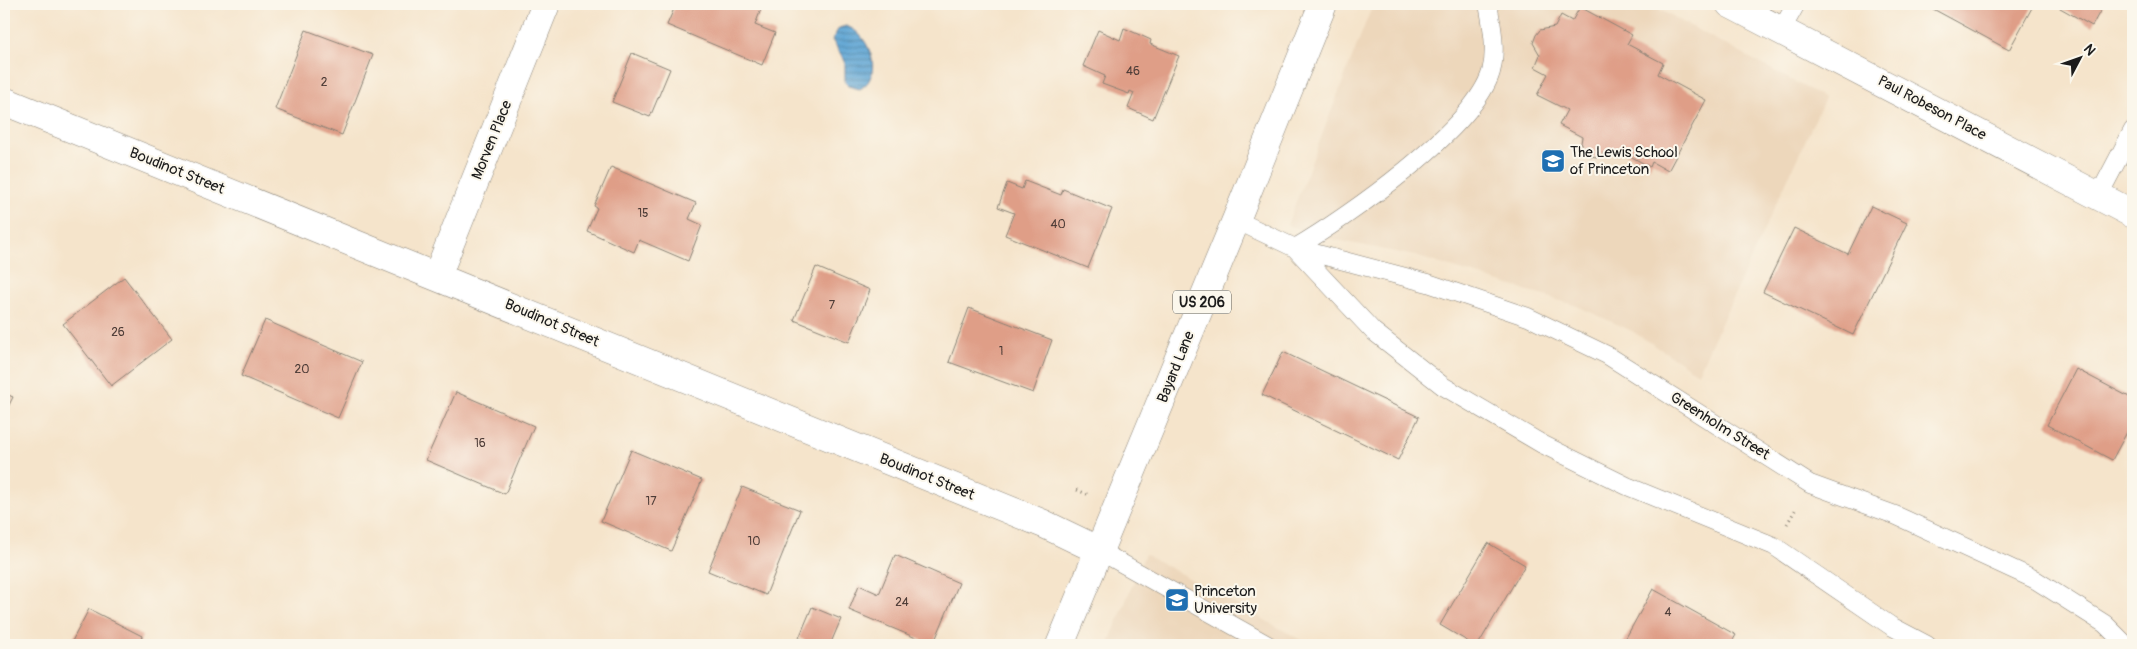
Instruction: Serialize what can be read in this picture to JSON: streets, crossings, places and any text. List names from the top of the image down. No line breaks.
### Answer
{"streets":{"main road":["Paul Robeson Place","Morven Place","Boudinot Street","US 206","Bayard Lane"],"lane":["Greenholm Street"]},"crossings":[["Morven Place","Boudinot Street"],["Boudinot Street","Bayard Lane"],["Bayard Lane","Greenholm Street"]],"places":{"school or university":["The Lewis School of Princeton","Princeton University"]},"house_numbers":["46","2","15","40","7","26","1","20","16","17","10","24","4"],"north":"top right"}
